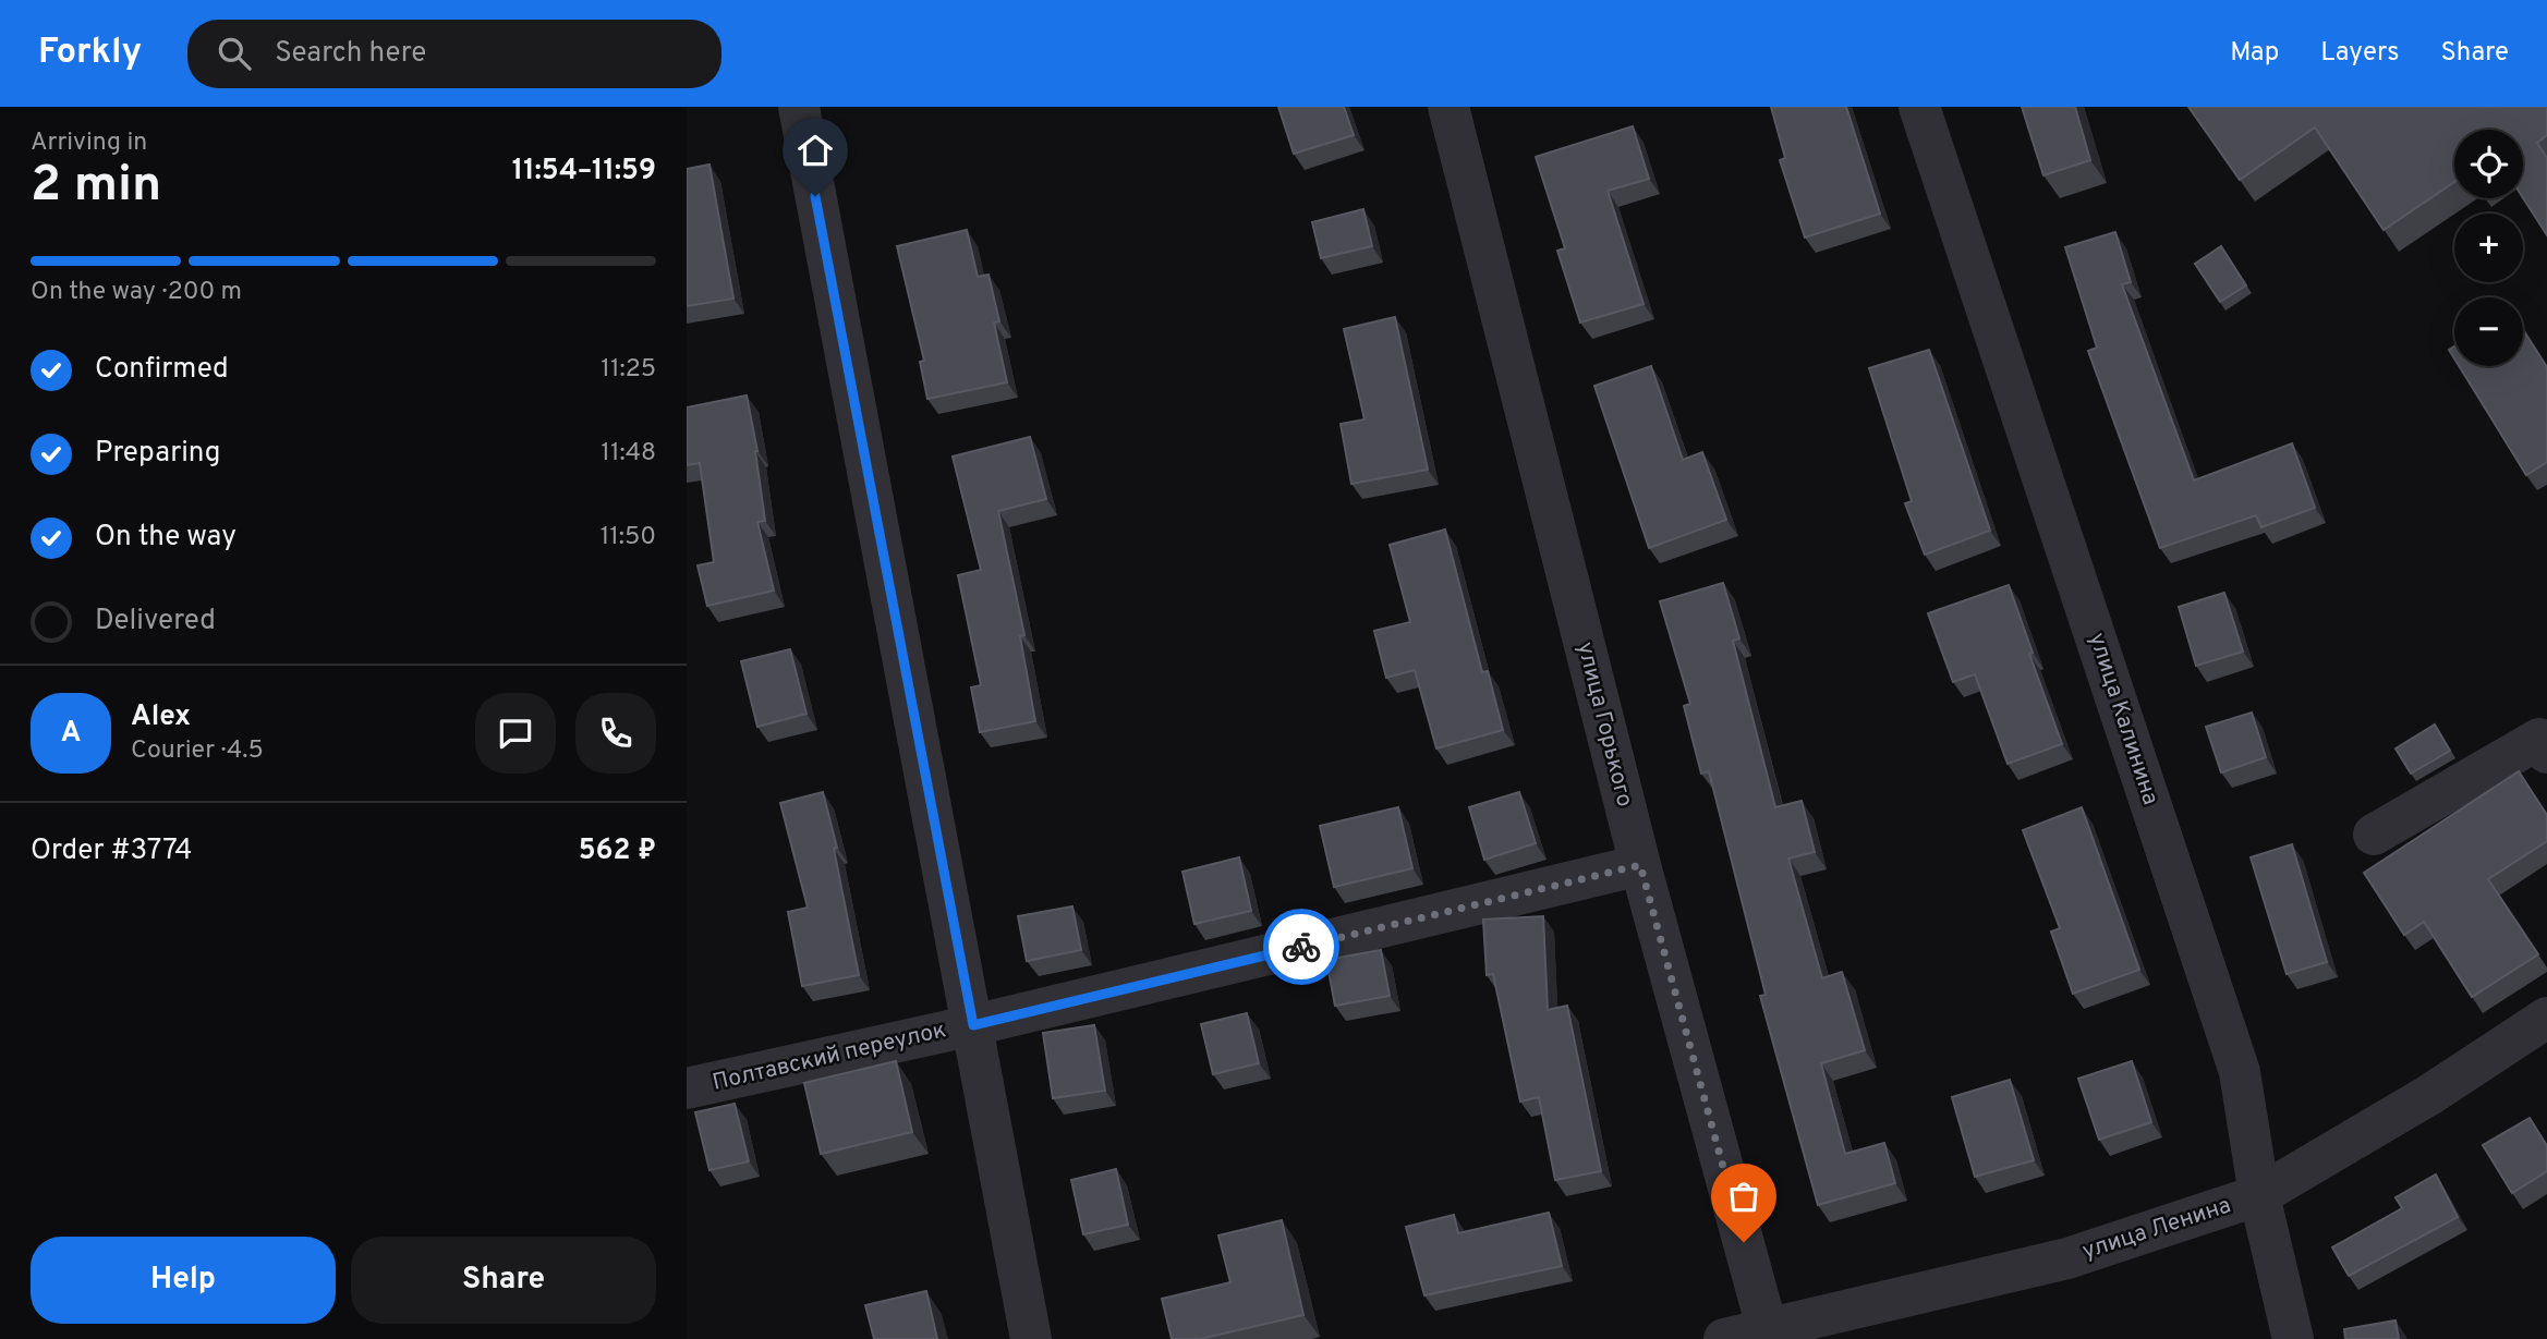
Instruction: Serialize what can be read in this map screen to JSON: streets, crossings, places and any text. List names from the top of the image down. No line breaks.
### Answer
{"streets":{"street":["улица Калинина","улица Горького","Полтавский переулок","улица Ленина"]},"crossings":[["улица Калинина","улица Ленина"],["улица Горького","Полтавский переулок"],["улица Горького","улица Ленина"]],"page":{"header":"Forkly","search":"Search here","nav":["Map","Layers","Share"],"heading":["2 min","Arriving in","11:54–11:59"],"panel":["Alex","Courier · 4.5","Order #3774","562 ₽"],"map_buttons":["+","−"],"bar":"On the way · 200 m","list":[["Confirmed","11:25"],["Preparing","11:48"],["On the way","11:50"],"Delivered"],"round":"A","buttons":["Help","Share"]}}
